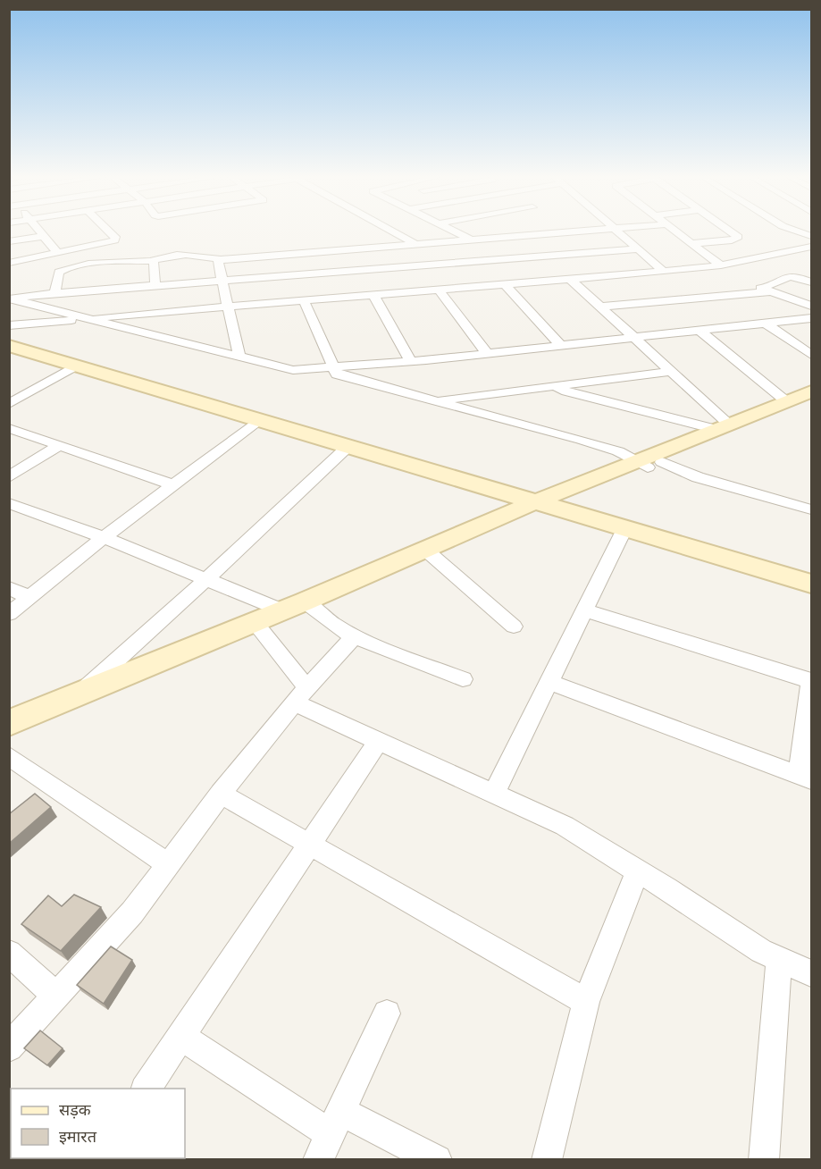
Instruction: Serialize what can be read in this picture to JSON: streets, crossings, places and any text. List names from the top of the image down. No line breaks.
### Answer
{"legend":["सड़क","इमारत"]}
